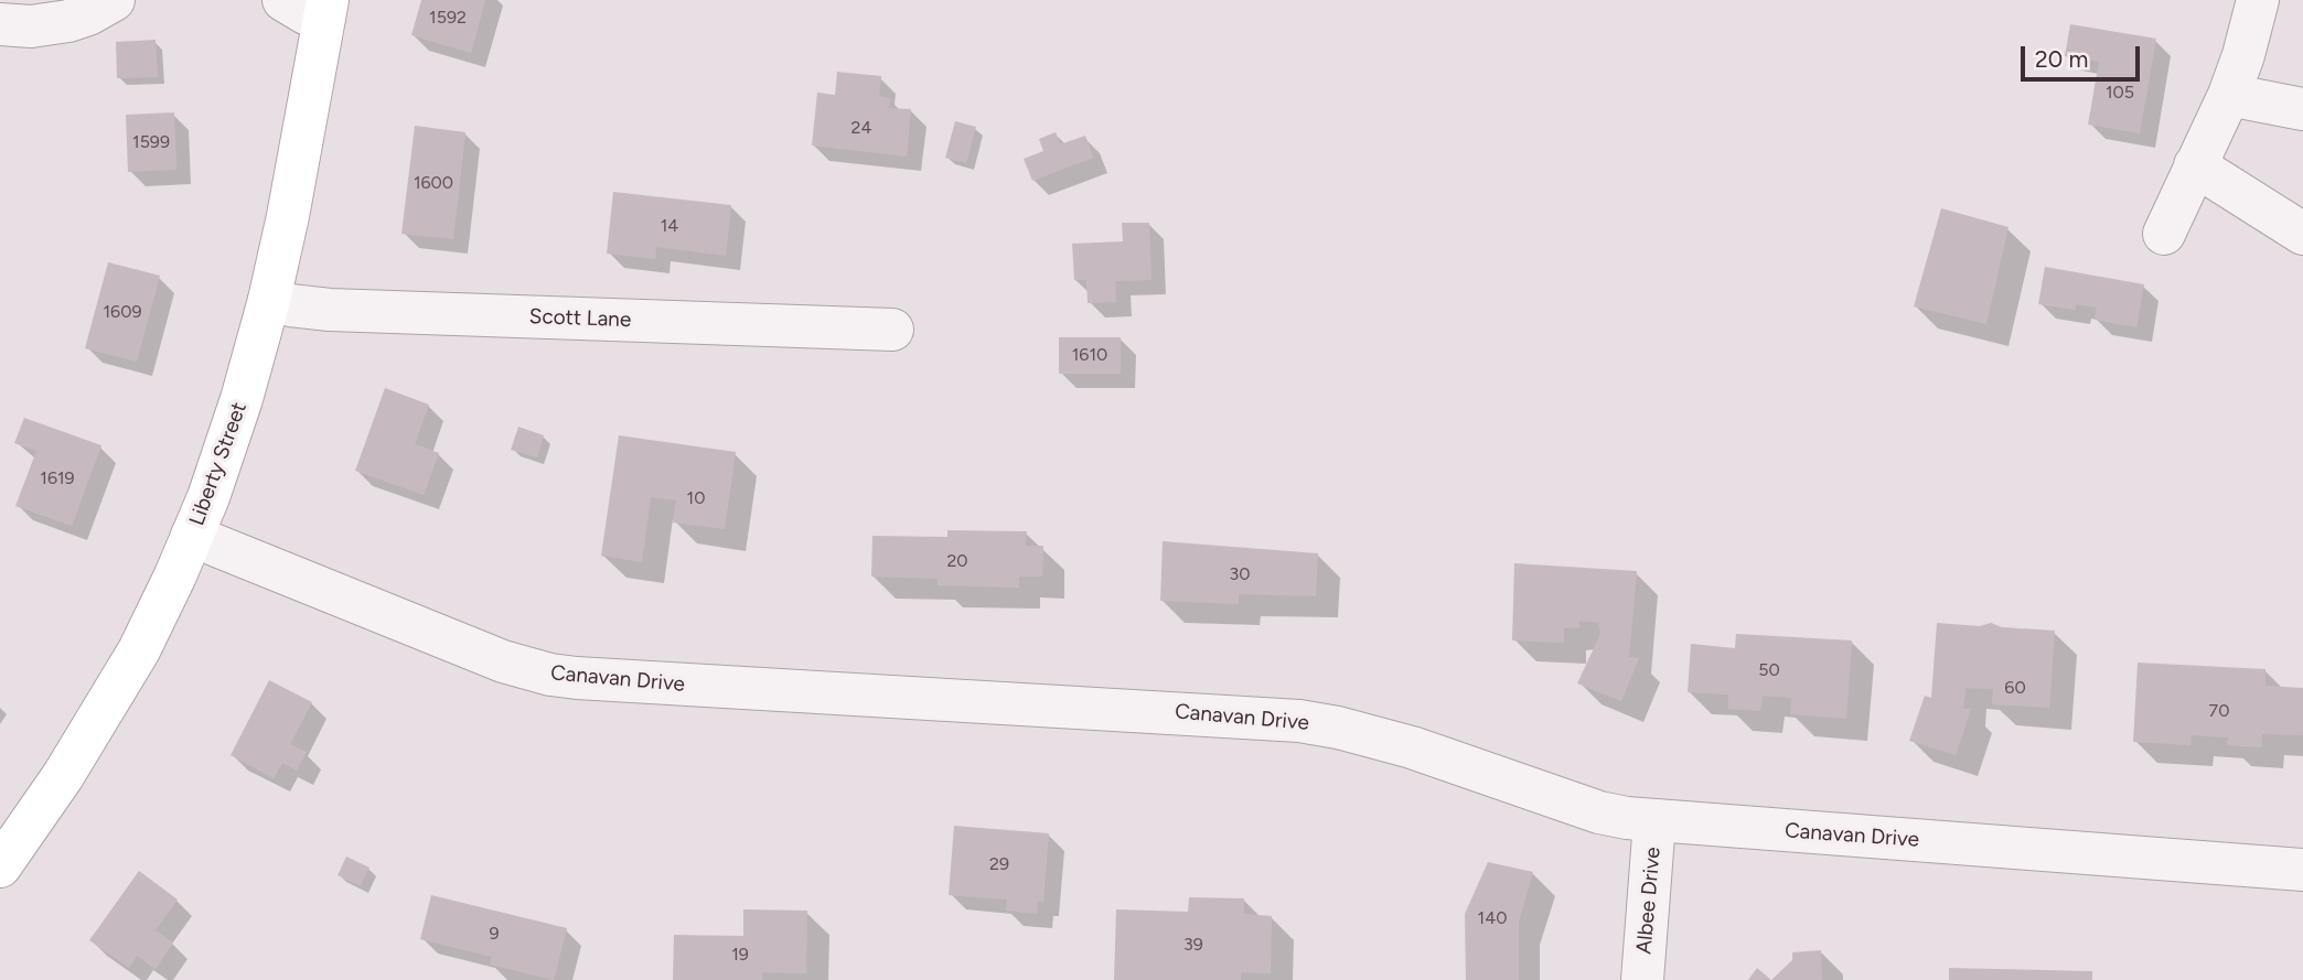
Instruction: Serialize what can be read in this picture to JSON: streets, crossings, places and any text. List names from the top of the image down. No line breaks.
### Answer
{"streets":{"main road":["Liberty Street"],"street":["Scott Lane","Canavan Drive","Albee Drive"]},"crossings":[["Scott Lane","Liberty Street"],["Liberty Street","Canavan Drive"],["Canavan Drive","Albee Drive"]],"house_numbers":["1592","105","24","1599","1600","14","1609","1610","1619","10","20","30","50","60","70","29","140","9","39","19"],"scale_bar":"20 m"}
